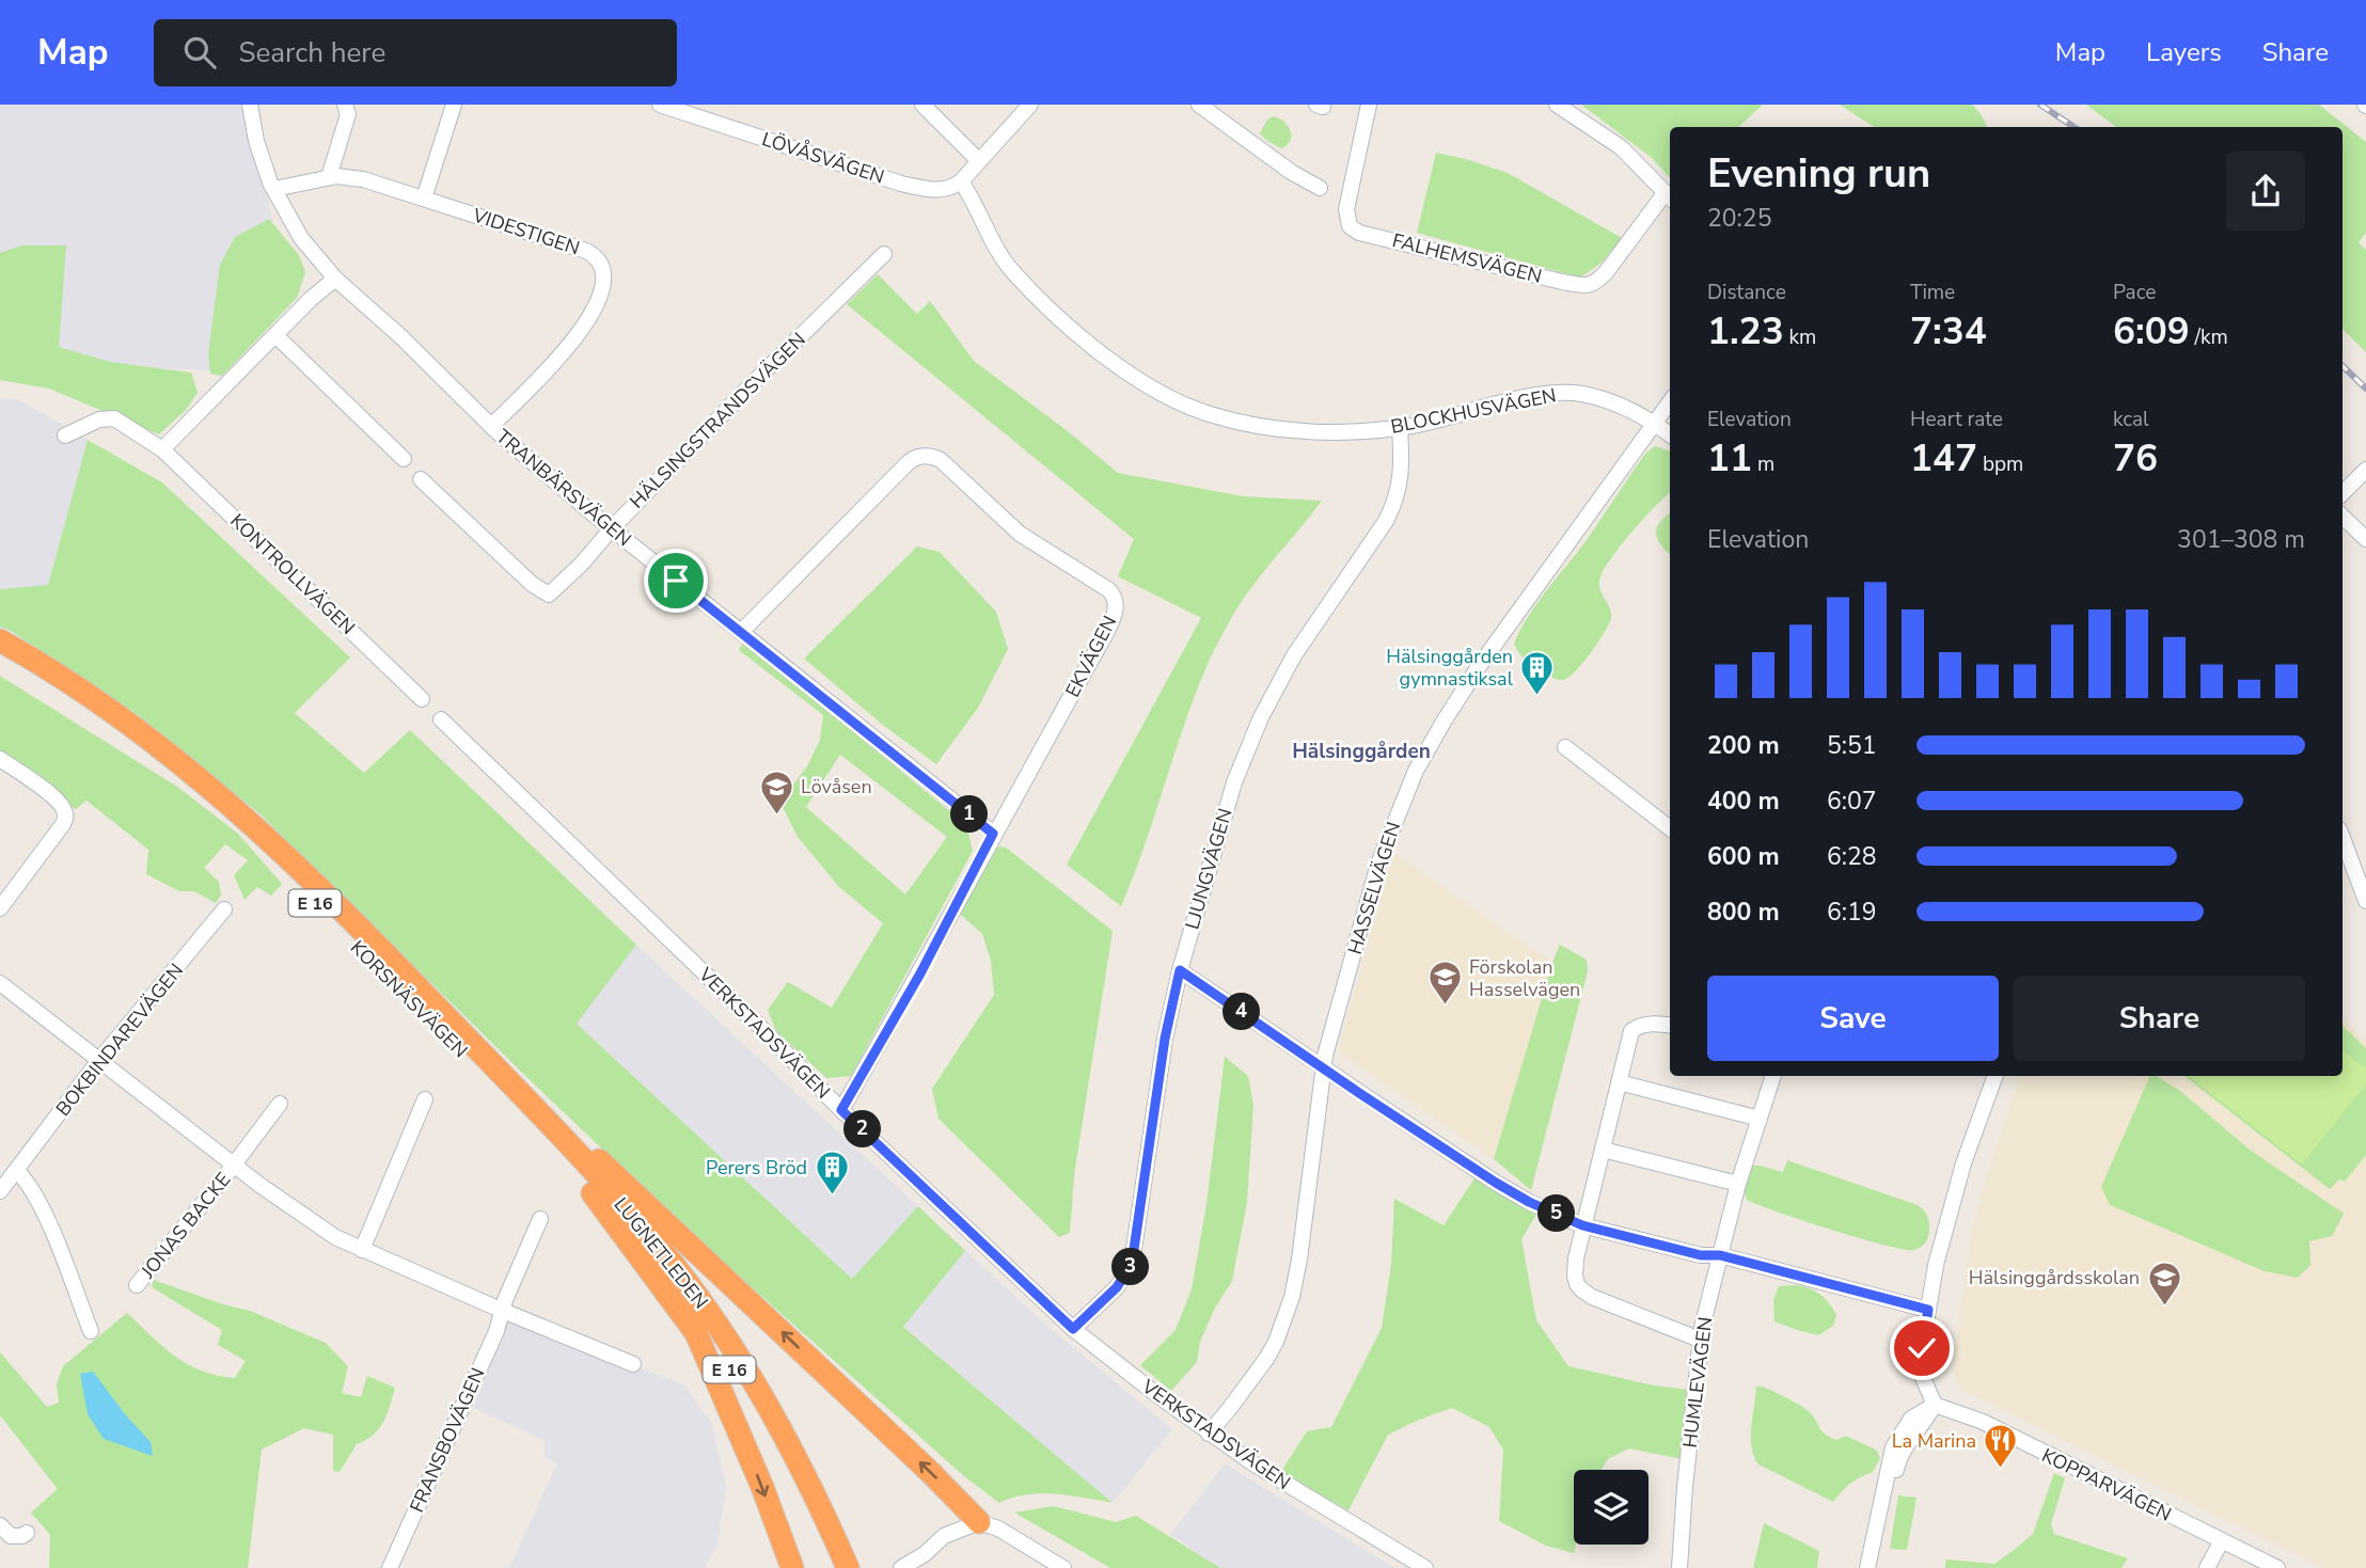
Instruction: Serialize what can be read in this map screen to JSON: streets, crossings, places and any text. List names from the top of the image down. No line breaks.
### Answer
{"streets":{"highway":["E 16","KORSNÄSVÄGEN","LUGNETLEDEN"],"street":["LÖVÅSVÄGEN","VIDESTIGEN","FALHEMSVÄGEN","BLOCKHUSVÄGEN","HÄLSINGSTRANDSVÄGEN","TRANBÄRSVÄGEN","KONTROLLVÄGEN","EKVÄGEN","LJUNGVÄGEN","HASSELVÄGEN","VERKSTADSVÄGEN","BOKBINDAREVÄGEN","JONAS BACKE","HUMLEVÄGEN","FRANSBOVÄGEN","KOPPARVÄGEN"]},"crossings":[["LÖVÅSVÄGEN","BLOCKHUSVÄGEN"],["VIDESTIGEN","TRANBÄRSVÄGEN"],["BLOCKHUSVÄGEN","LJUNGVÄGEN"],["BLOCKHUSVÄGEN","HASSELVÄGEN"],["HÄLSINGSTRANDSVÄGEN","TRANBÄRSVÄGEN"],["TRANBÄRSVÄGEN","EKVÄGEN"],["EKVÄGEN","VERKSTADSVÄGEN"],["LJUNGVÄGEN","VERKSTADSVÄGEN"],["HASSELVÄGEN","VERKSTADSVÄGEN"],["E 16","KORSNÄSVÄGEN"],["E 16","LUGNETLEDEN"],["KORSNÄSVÄGEN","LUGNETLEDEN"]],"districts":["Hälsinggården"],"places":{"building":["Hälsinggården gymnastiksal","Perers Bröd"],"school or university":["Lövåsen","Förskolan Hasselvägen","Hälsinggårdsskolan"],"restaurant":["La Marina"]},"page":{"header":"Map","search":"Search here","nav":["Map","Layers","Share"],"heading":["Evening run","20:25"],"stats":[["Distance","1.23 km"],["Time","7:34"],["Pace","6:09 /km"],["Elevation","11 m"],["Heart rate","147 bpm"],["kcal","76"]],"chart":["Elevation","301–308 m"],"list":[{"name":"200 m","note":"5:51"},{"name":"400 m","note":"6:07"},{"name":"600 m","note":"6:28"},{"name":"800 m","note":"6:19"}],"pins":["1","4","2","5","3"],"buttons":["Save","Share"]}}
